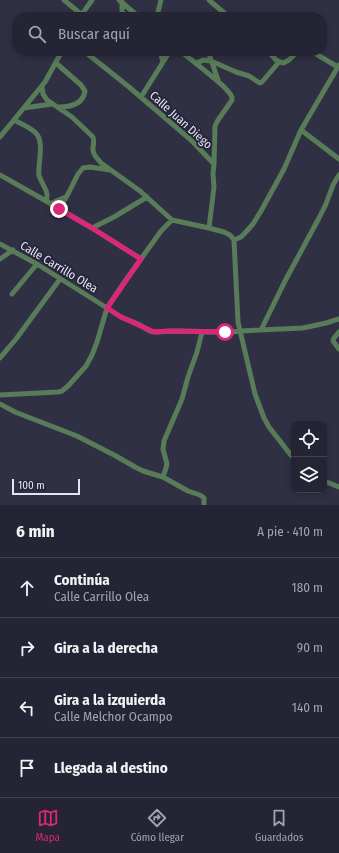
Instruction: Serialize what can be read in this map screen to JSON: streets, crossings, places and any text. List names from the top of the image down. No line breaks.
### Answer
{"streets":{"street":["Calle Juan Diego","Calle Carrillo Olea"]},"scale_bar":"100 m","page":{"search":"Buscar aquí","scale":"100 m","heading":["6 min","A pie · 410 m"],"list":[["Continúa","Calle Carrillo Olea","180 m"],["Gira a la derecha","90 m"],["Gira a la izquierda","Calle Melchor Ocampo","140 m"],"Llegada al destino"],"nav":["Mapa","Cómo llegar","Guardados"]}}
